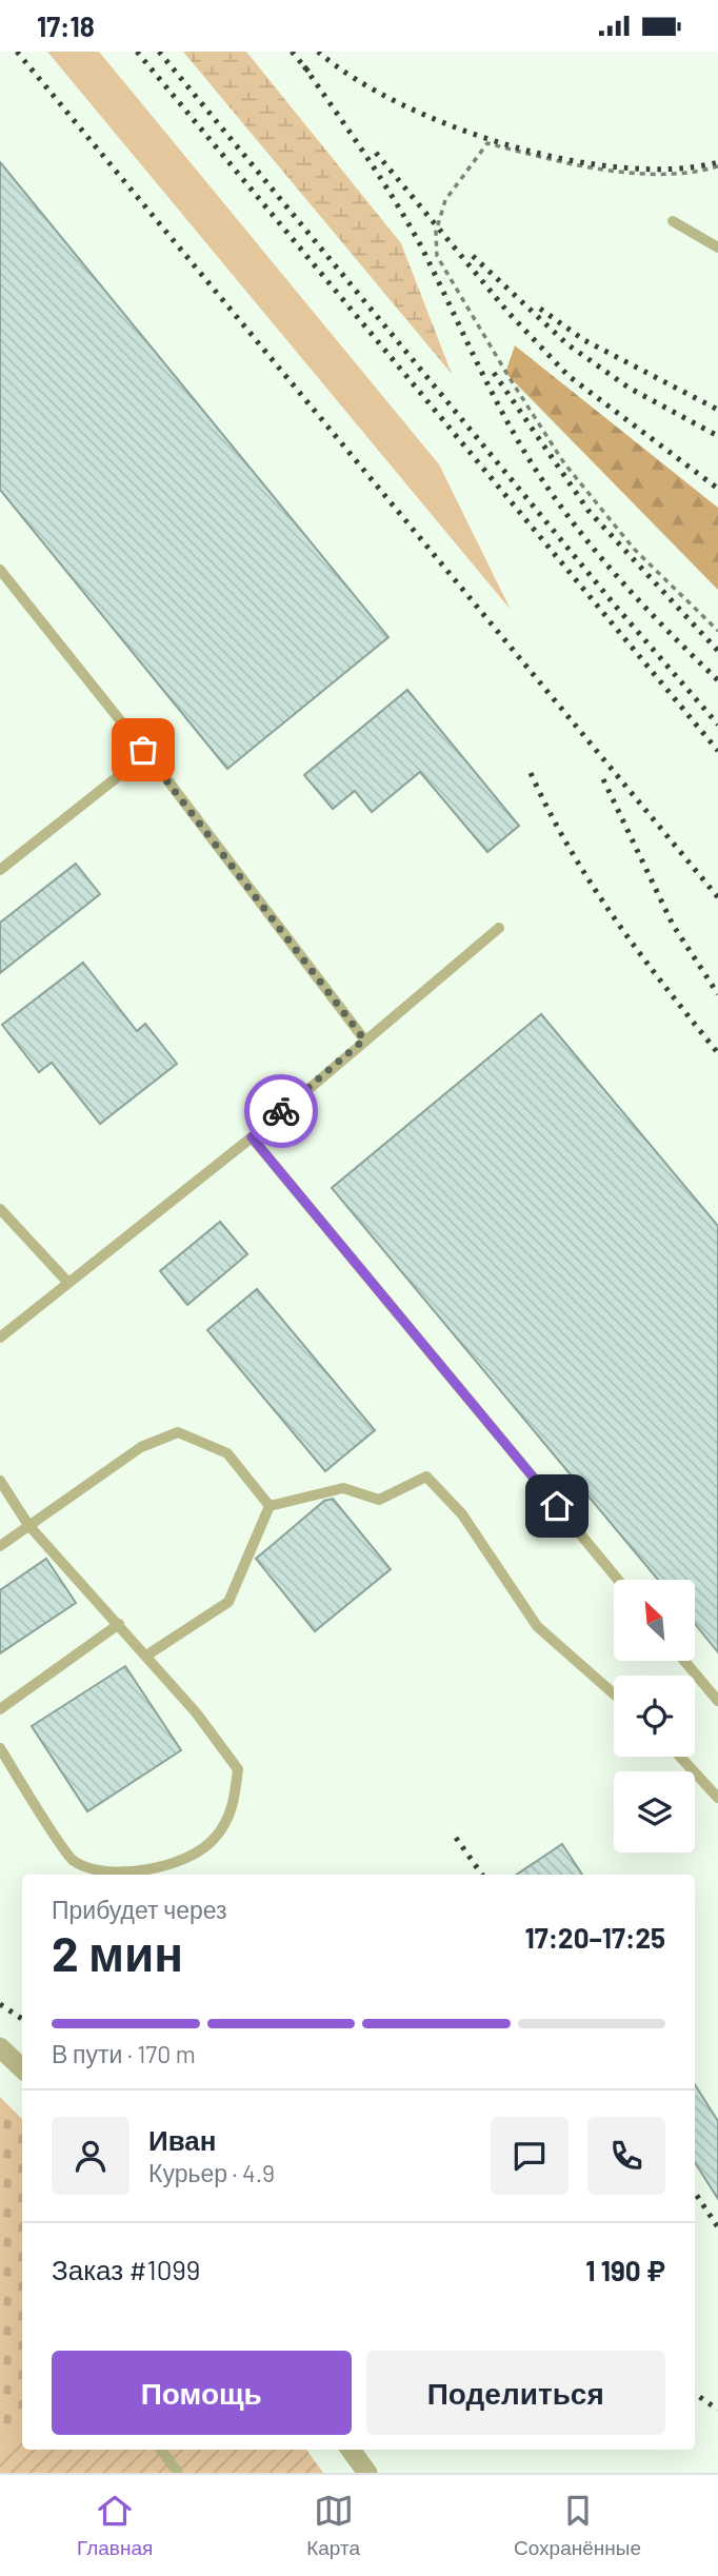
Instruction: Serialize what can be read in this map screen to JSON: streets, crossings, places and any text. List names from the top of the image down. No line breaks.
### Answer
{"north":"top left","page":{"status":"17:18","heading":["2 мин","Прибудет через","17:20–17:25"],"panel":["Иван","Курьер · 4.9","Заказ #1099","1 190 ₽"],"bar":"В пути · 170 m","buttons":["Помощь","Поделиться"],"tabs":["Главная","Карта","Сохранённые"]}}
